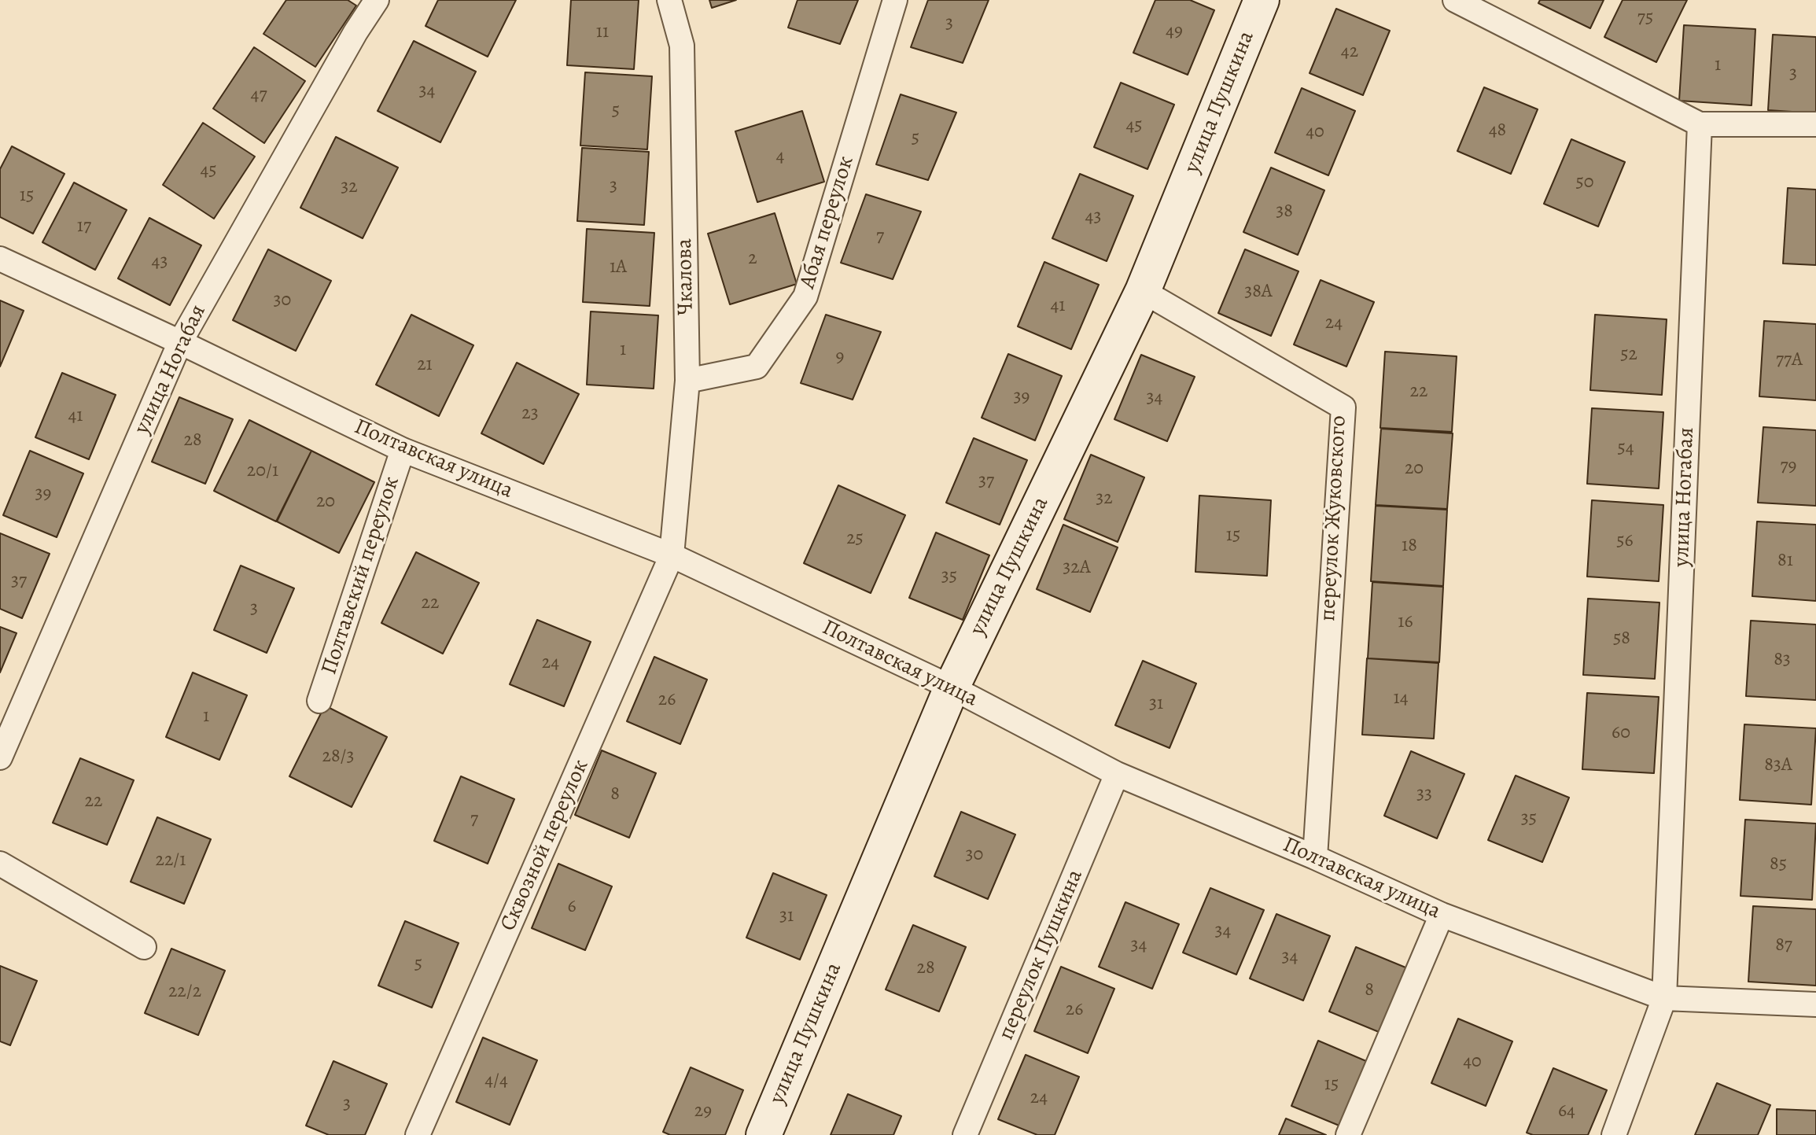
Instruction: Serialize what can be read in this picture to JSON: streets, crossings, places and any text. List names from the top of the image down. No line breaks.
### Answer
{"streets":{"street":["улица Пушкина","Абая переулок","Чкалова","улица Ногабая","Полтавская улица","переулок Жуковского","Полтавский переулок","Сквозной переулок","переулок Пушкина"]},"crossings":[["улица Пушкина","Полтавская улица"],["улица Пушкина","переулок Жуковского"],["Абая переулок","Чкалова"],["Чкалова","Полтавская улица"],["Чкалова","Сквозной переулок"],["улица Ногабая","Полтавская улица"],["Полтавская улица","переулок Жуковского"],["Полтавская улица","Полтавский переулок"],["Полтавская улица","Сквозной переулок"],["Полтавская улица","переулок Пушкина"]],"house_numbers":["75","3","49","11","42","1","3","34","47","5","45","48","40","5","4","45","50","3","32","15","38","43","17","7","2","43","1А","38А","30","41","24","1","52","9","77А","21","22","39","34","23","41","28","54","79","20","20/1","37","39","32","20","15","25","56","18","81","32А","35","37","22","3","16","58","83","24","14","26","31","1","60","28/3","83А","8","33","22","35","7","30","22/1","85","6","31","34","34","87","34","5","28","8","22/2","26","40","4/4","15","24","3","29","64"]}
